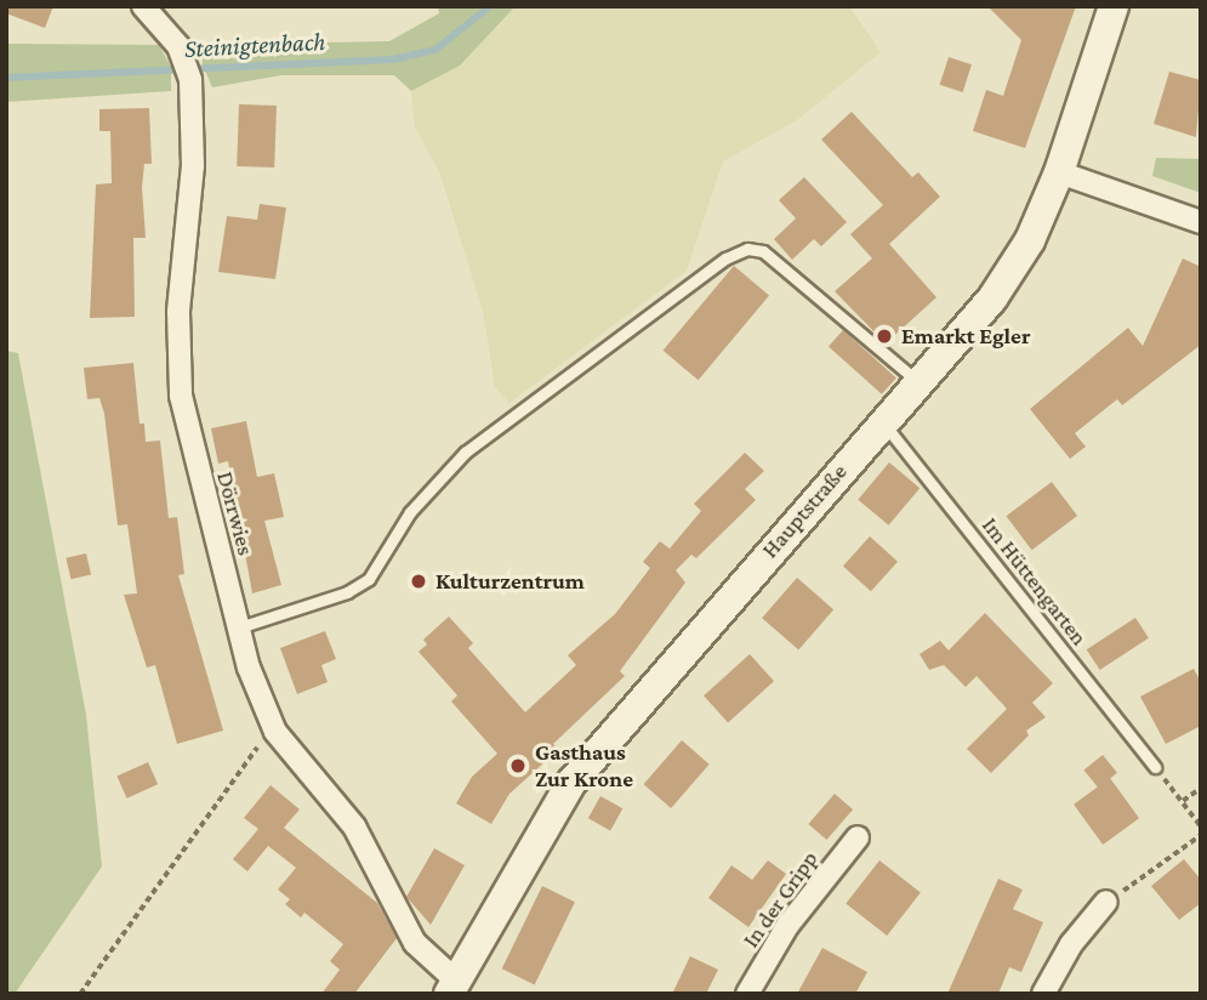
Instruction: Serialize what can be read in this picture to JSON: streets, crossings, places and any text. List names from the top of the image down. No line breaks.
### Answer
{"streets":{"main road":["Hauptstraße"],"street":["Dörrwies","In der Gripp"],"lane":["Im Hüttengarten"]},"crossings":[["Hauptstraße","Dörrwies"],["Hauptstraße","Im Hüttengarten"]],"water":["Steinigtenbach"],"places":["Emarkt Egler","Kulturzentrum","Gasthaus Zur Krone"]}
